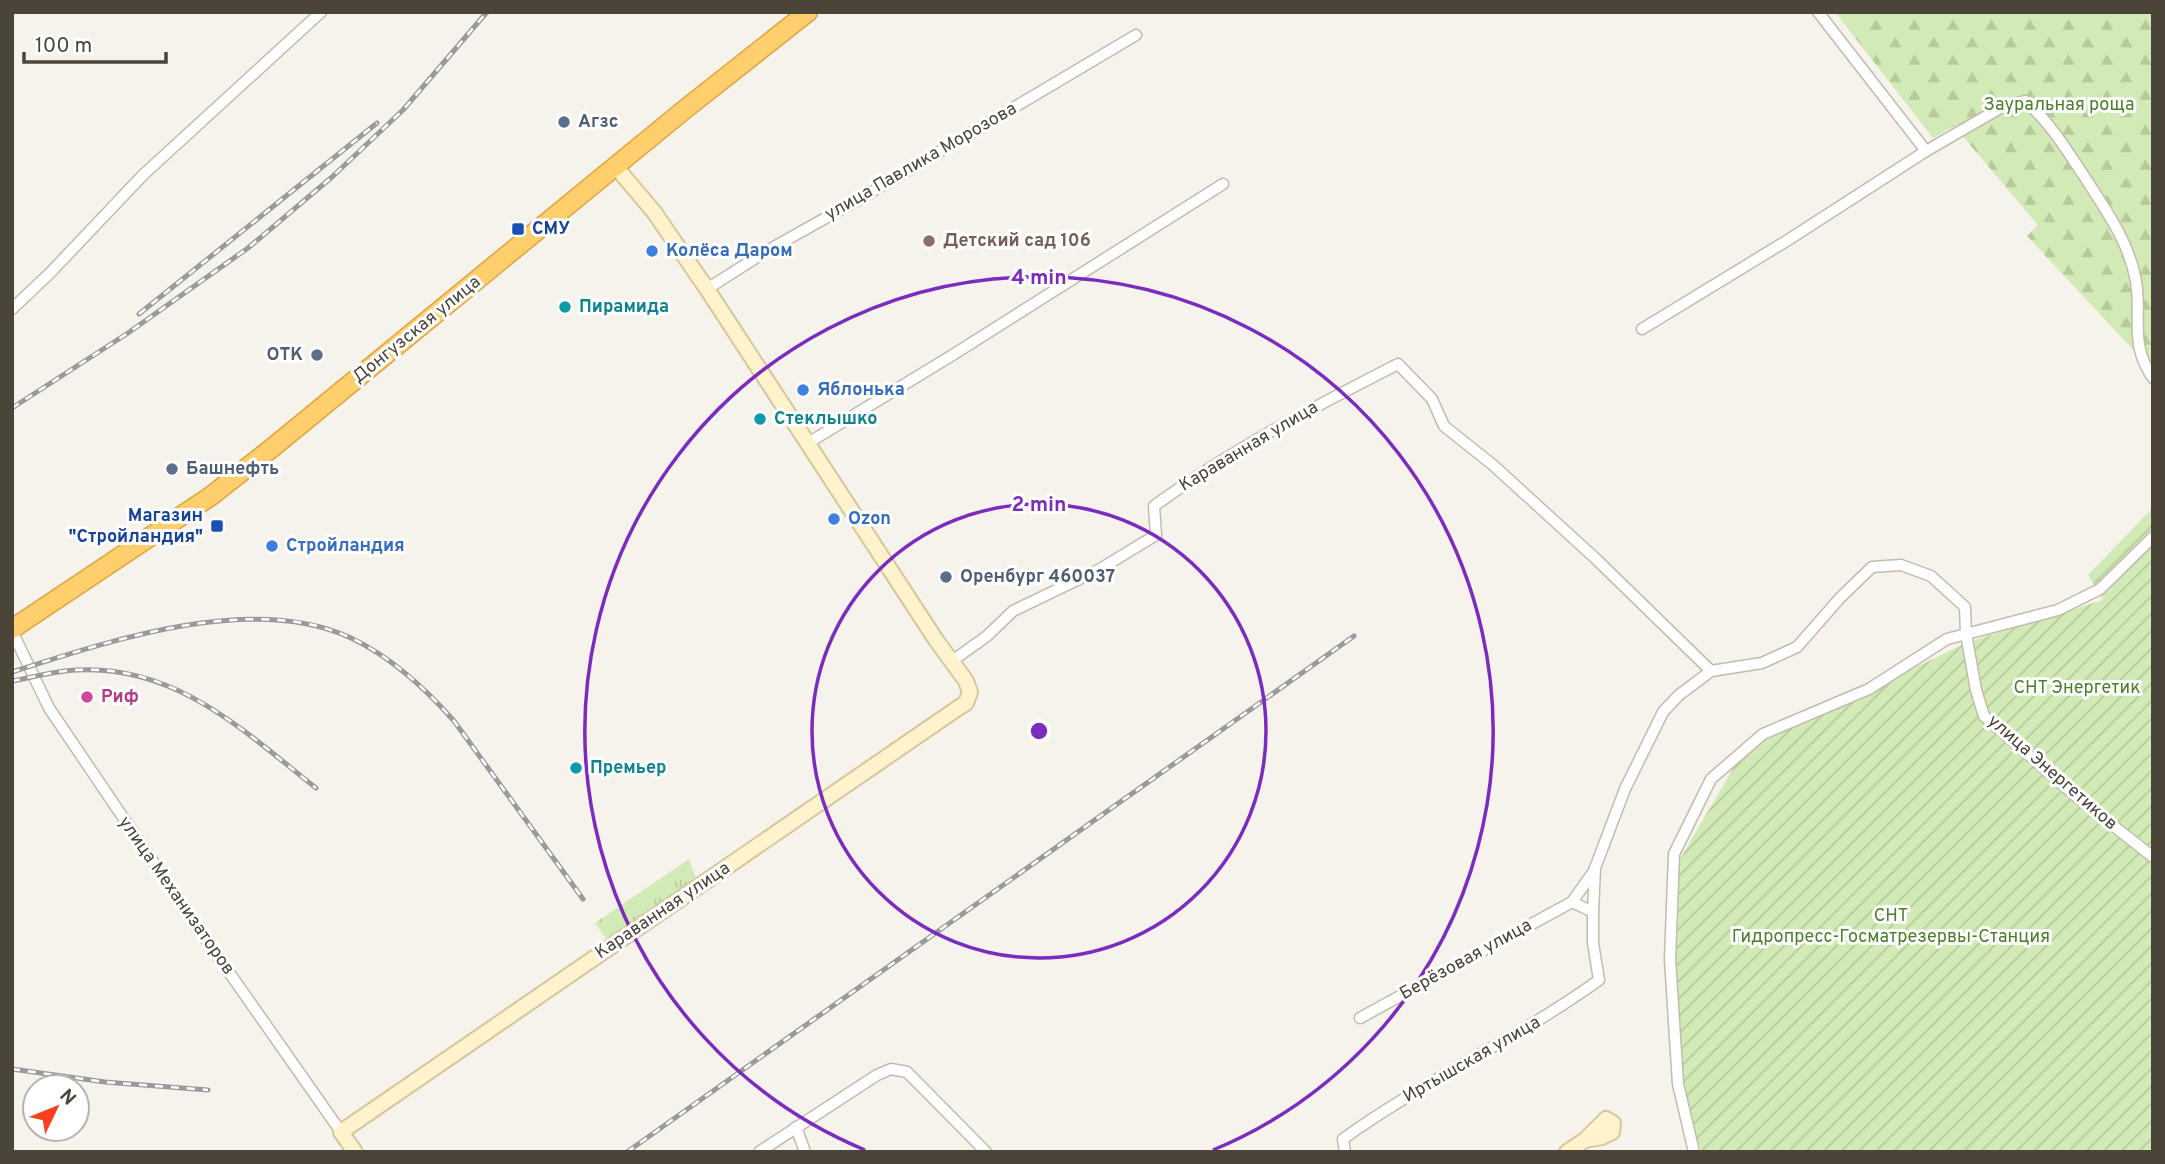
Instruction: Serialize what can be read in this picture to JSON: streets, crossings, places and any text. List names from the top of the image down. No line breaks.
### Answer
{"streets":{"highway":["Донгузская улица"],"street":["улица Павлика Морозова","Караванная улица","улица Энергетиков","улица Механизаторов","Берёзовая улица","Иртышская улица"]},"crossings":[["Донгузская улица","улица Механизаторов"],["Караванная улица","улица Энергетиков"],["Караванная улица","улица Механизаторов"]],"parks":["Зауральная роща","СНТ Энергетик","СНТ Гидропресс-Госматрезервы-Станция"],"places":{"other":["Агзс","Детский сад 106","Колёса Даром","Пирамида","ОТК","Яблонька","Стеклышко","Башнефть","Ozon","Стройландия","Оренбург 460037","Риф","Премьер"],"transit":["СМУ","Магазин \"Стройландия\""]},"scale_bar":"100 m","north":"top right","rings":["4 min","2 min"]}
